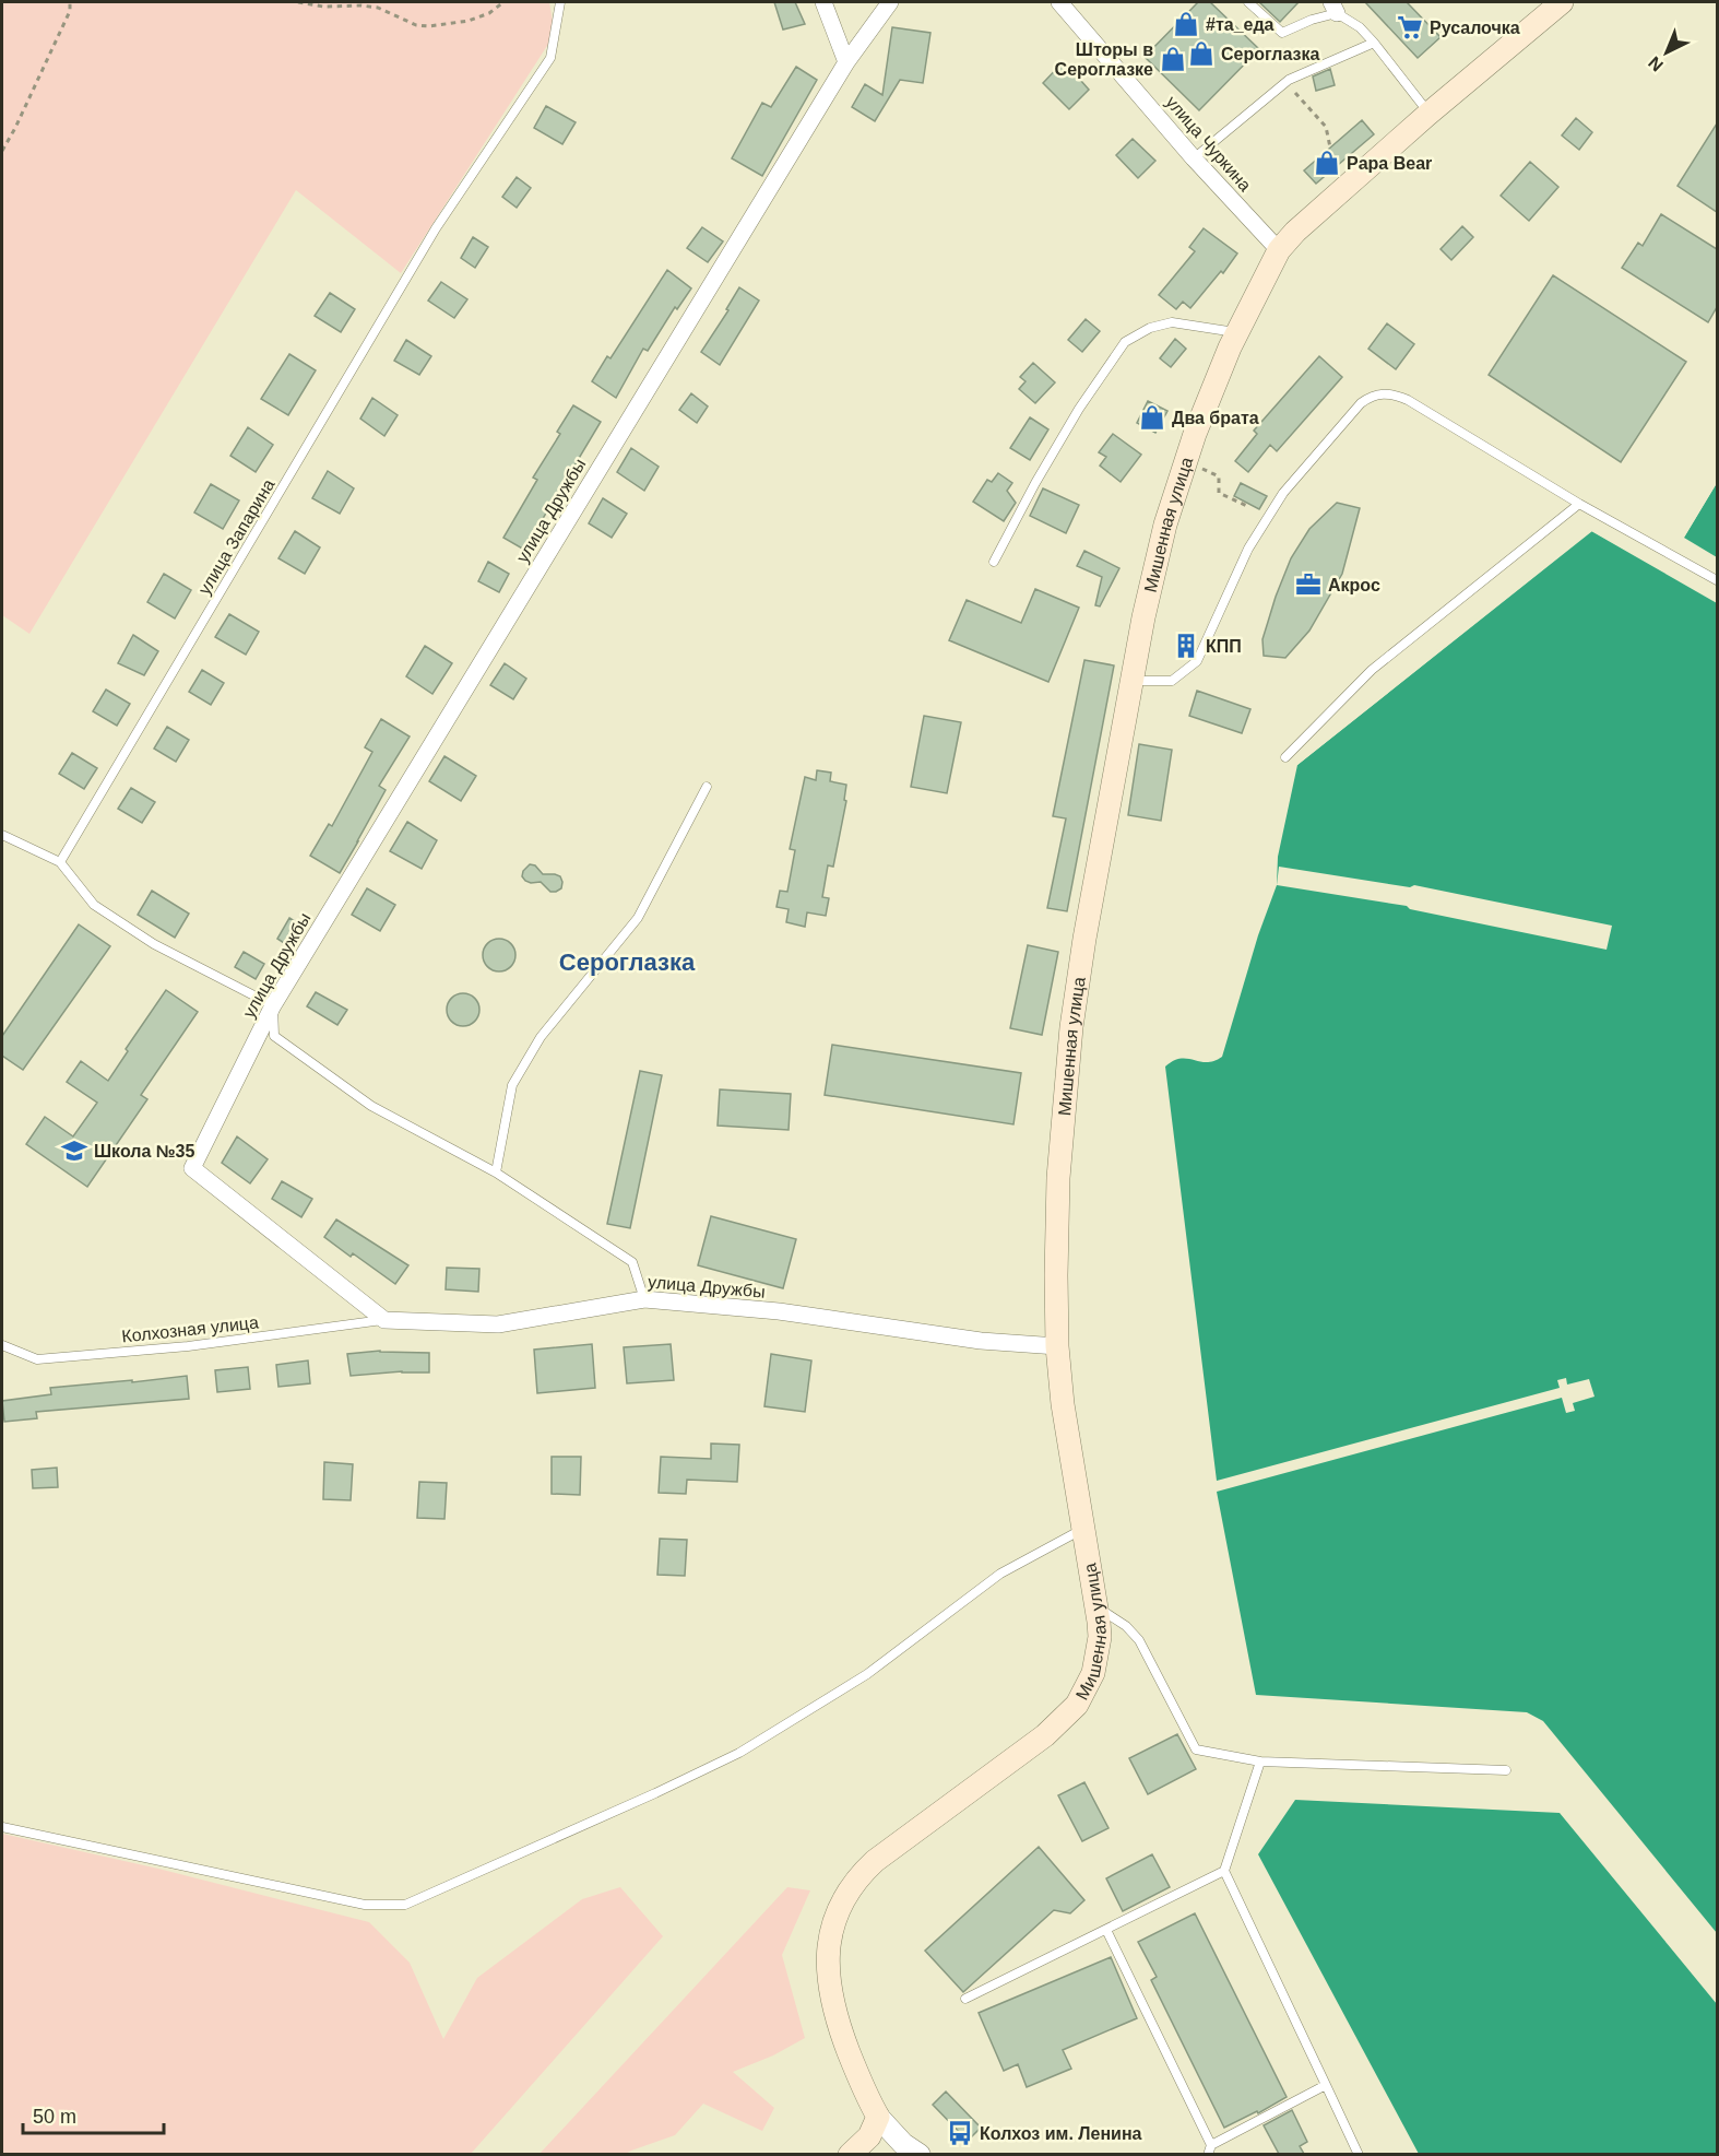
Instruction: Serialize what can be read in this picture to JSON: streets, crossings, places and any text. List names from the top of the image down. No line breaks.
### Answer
{"streets":{"main road":["Мишенная улица"],"street":["улица Чуркина","улица Дружбы"],"lane":["улица Запарина","Колхозная улица"]},"crossings":[["улица Чуркина","Мишенная улица"],["улица Дружбы","Мишенная улица"],["улица Дружбы","Колхозная улица"]],"districts":["Сероглазка"],"places":{"shop":["#та_еда","Сероглазка","Шторы в Сероглазке","Papa Bear","Два брата"],"supermarket":["Русалочка"],"office":["Акрос"],"building":["КПП"],"school or university":["Школа №35"],"bus stop":["Колхоз им. Ленина"]},"scale_bar":"50 m","north":"bottom left"}
